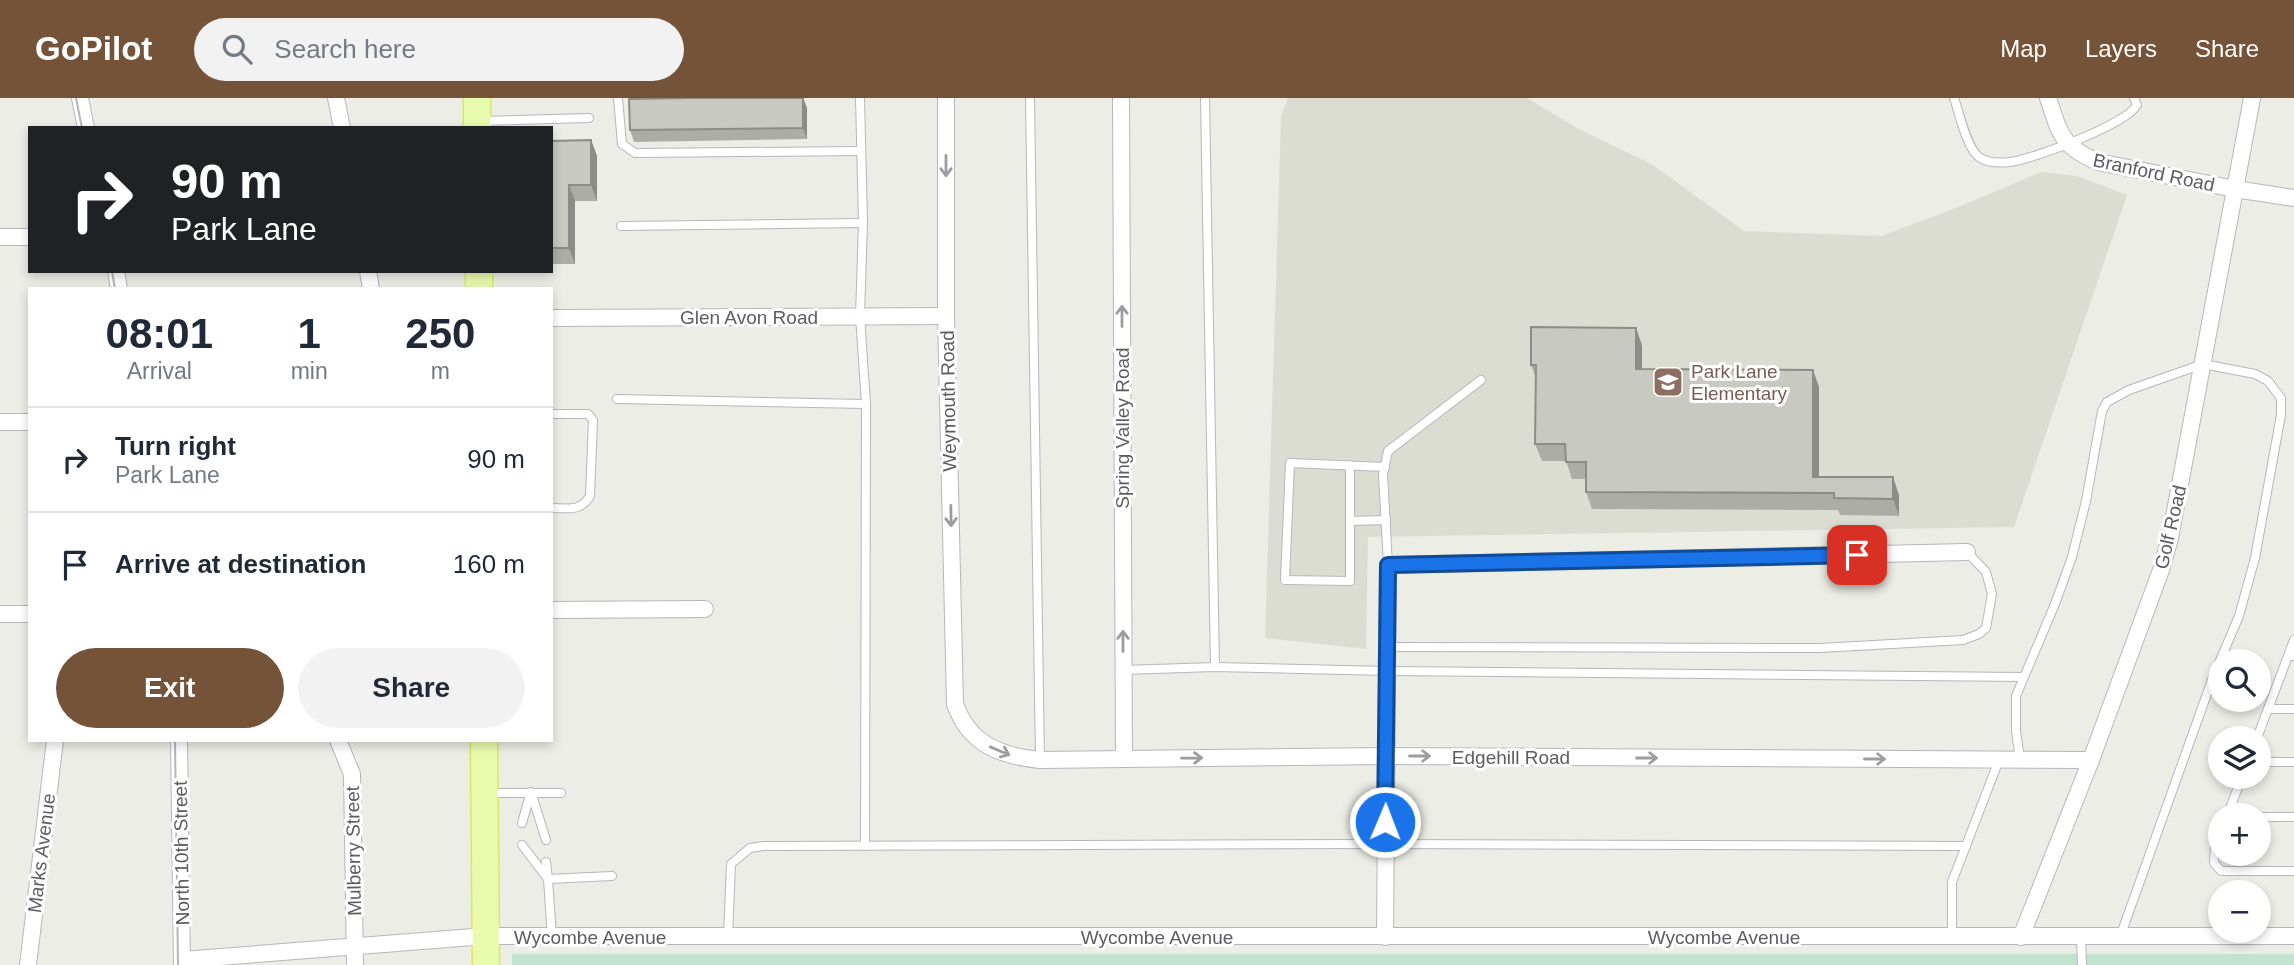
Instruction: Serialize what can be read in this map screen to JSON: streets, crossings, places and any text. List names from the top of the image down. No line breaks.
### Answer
{"streets":{"street":["Branford Road","Glen Avon Road","Weymouth Road","Spring Valley Road","Golf Road","Edgehill Road","Mulberry Street","Marks Avenue","North 10th Street","Wycombe Avenue"]},"crossings":[["Branford Road","Golf Road"],["Glen Avon Road","Weymouth Road"],["Weymouth Road","Edgehill Road"],["Spring Valley Road","Edgehill Road"],["Golf Road","Edgehill Road"],["Golf Road","Wycombe Avenue"],["Mulberry Street","Wycombe Avenue"],["North 10th Street","Wycombe Avenue"]],"one_way":["Weymouth Road","Spring Valley Road","Edgehill Road"],"places":{"school or university":["Park Lane Elementary"]},"page":{"header":"GoPilot","search":"Search here","nav":["Map","Layers","Share"],"turn":["90 m","Park Lane"],"eta":["08:01","Arrival","1","min","250","m"],"list":[{"name":"Turn right","note":"Park Lane","value":"90 m"},{"name":"Arrive at destination","value":"160 m"}],"buttons":["Exit","Share"],"map_buttons":["+","−"]}}
